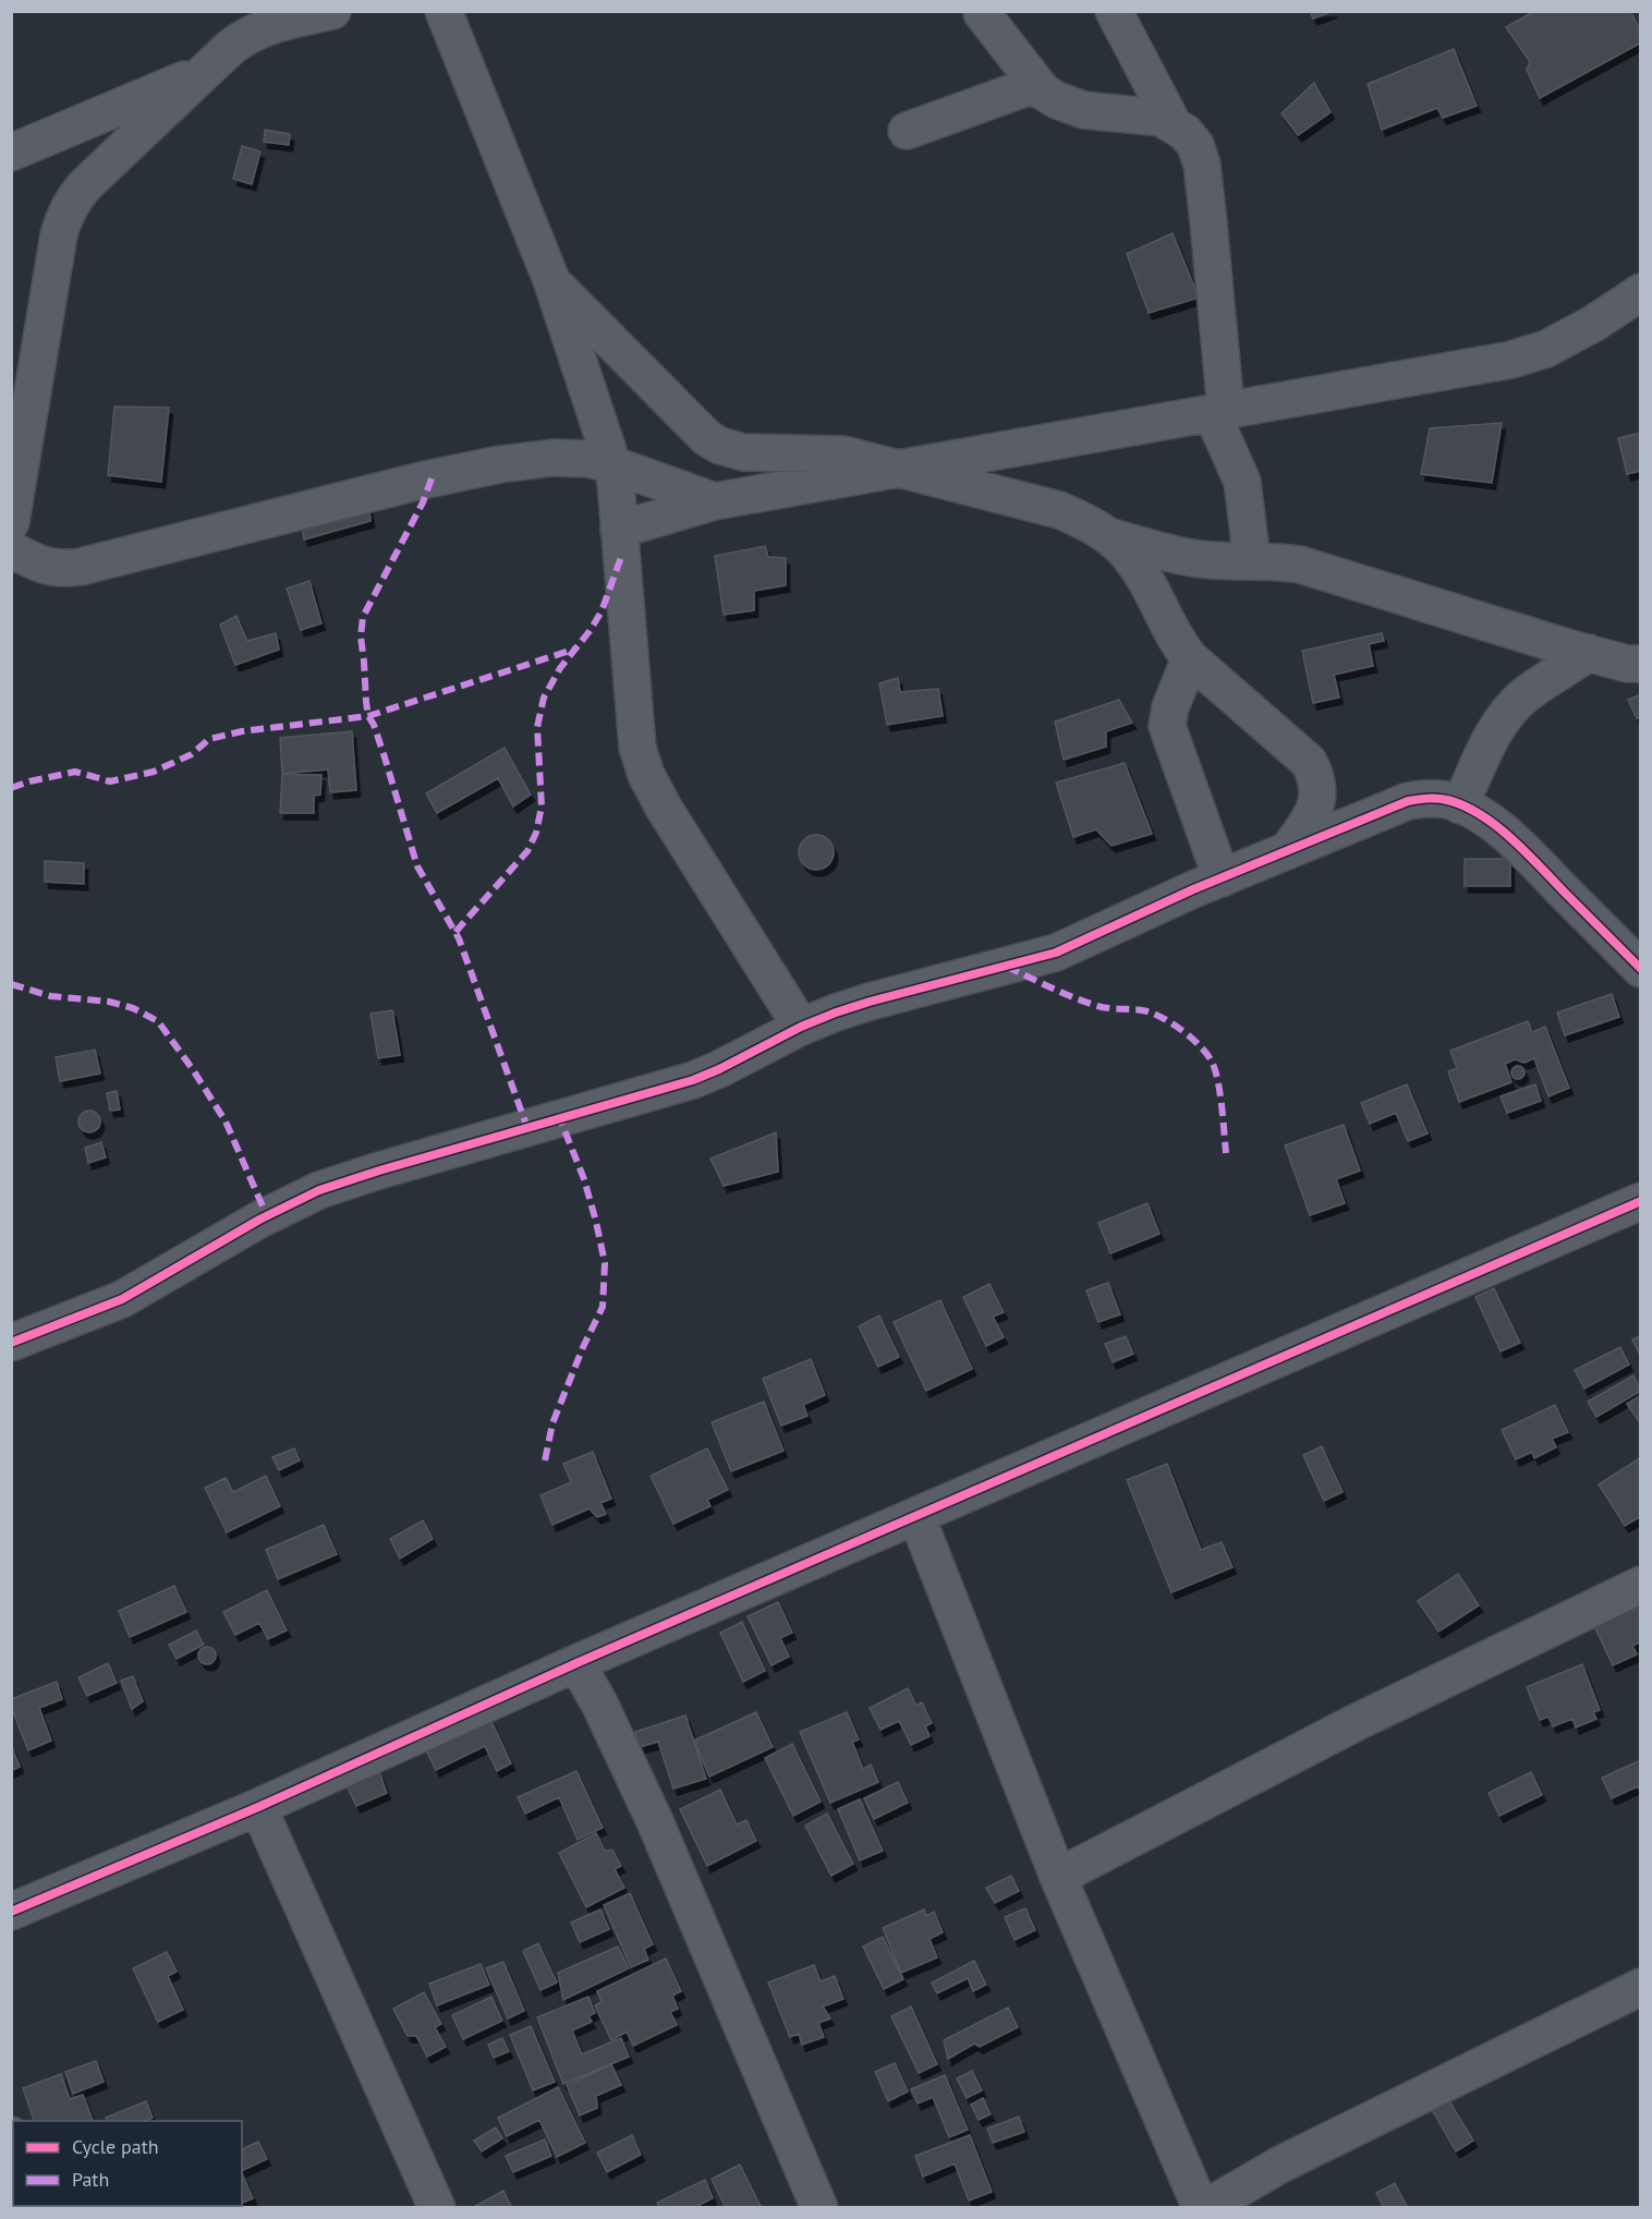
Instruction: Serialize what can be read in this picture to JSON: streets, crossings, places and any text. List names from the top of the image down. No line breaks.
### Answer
{"legend":["Cycle path","Path"]}
